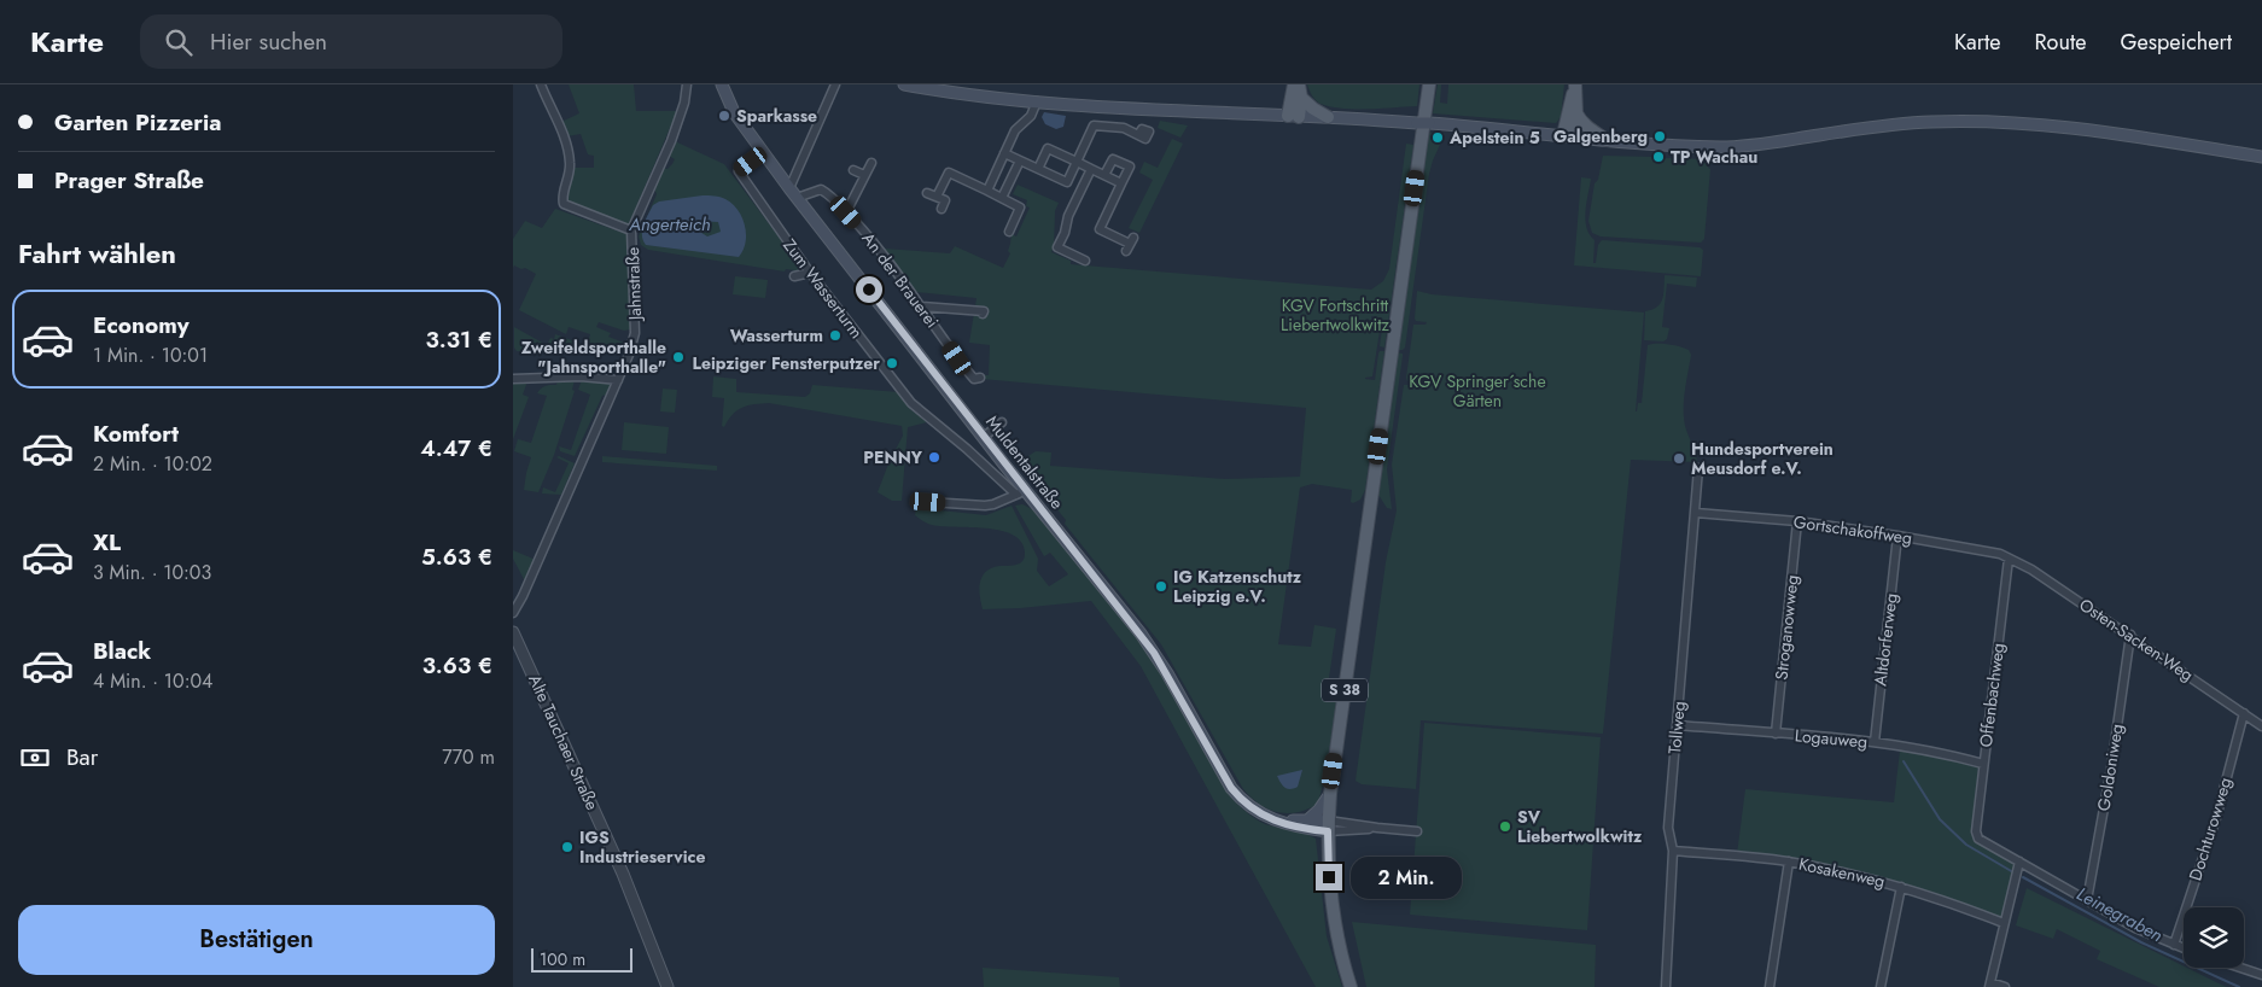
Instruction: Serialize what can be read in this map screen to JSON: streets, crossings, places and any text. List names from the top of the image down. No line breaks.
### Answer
{"streets":{"main road":["Muldentalstraße","S 38"],"street":["An der Brauerei","Jahnstraße","Zum Wasserturm","Gortschakoffweg","Stroganowweg","Altdorferweg","Osten-Sacken-Weg","Offenbachweg","Tollweg","Logauweg","Alte Tauchaer Straße","Goldoniweg","Dochturowweg","Kosakenweg"]},"crossings":[["An der Brauerei","Muldentalstraße"],["Zum Wasserturm","Muldentalstraße"],["Muldentalstraße","S 38"],["Gortschakoffweg","Stroganowweg"],["Gortschakoffweg","Altdorferweg"],["Gortschakoffweg","Osten-Sacken-Weg"],["Gortschakoffweg","Offenbachweg"],["Gortschakoffweg","Tollweg"],["Stroganowweg","Logauweg"],["Altdorferweg","Logauweg"],["Osten-Sacken-Weg","Offenbachweg"],["Osten-Sacken-Weg","Goldoniweg"],["Osten-Sacken-Weg","Dochturowweg"],["Offenbachweg","Logauweg"],["Tollweg","Logauweg"],["Tollweg","Kosakenweg"]],"water":["Angerteich","Leinegraben"],"parks":["KGV Fortschritt Liebertwolkwitz","KGV Springer´sche Gärten"],"places":["Sparkasse","Galgenberg","Apelstein 5","TP Wachau","Wasserturm","Zweifeldsporthalle \"Jahnsporthalle\"","Leipziger Fensterputzer","PENNY","Hundesportverein Meusdorf e.V.","IG Katzenschutz Leipzig e.V.","SV Liebertwolkwitz","IGS Industrieservice"],"scale_bar":"100 m","page":{"header":"Karte","search":"Hier suchen","nav":["Karte","Route","Gespeichert"],"banner":["Garten Pizzeria","Prager Straße"],"heading":"Fahrt wählen","list":[{"name":"Economy","note":"1 Min. · 10:01","value":"3.31 €"},{"name":"Komfort","note":"2 Min. · 10:02","value":"4.47 €"},{"name":"XL","note":"3 Min. · 10:03","value":"5.63 €"},{"name":"Black","note":"4 Min. · 10:04","value":"3.63 €"}],"pay":["Bar","770 m"],"bubble":"2 Min.","buttons":"Bestätigen","scale":"100 m"}}
